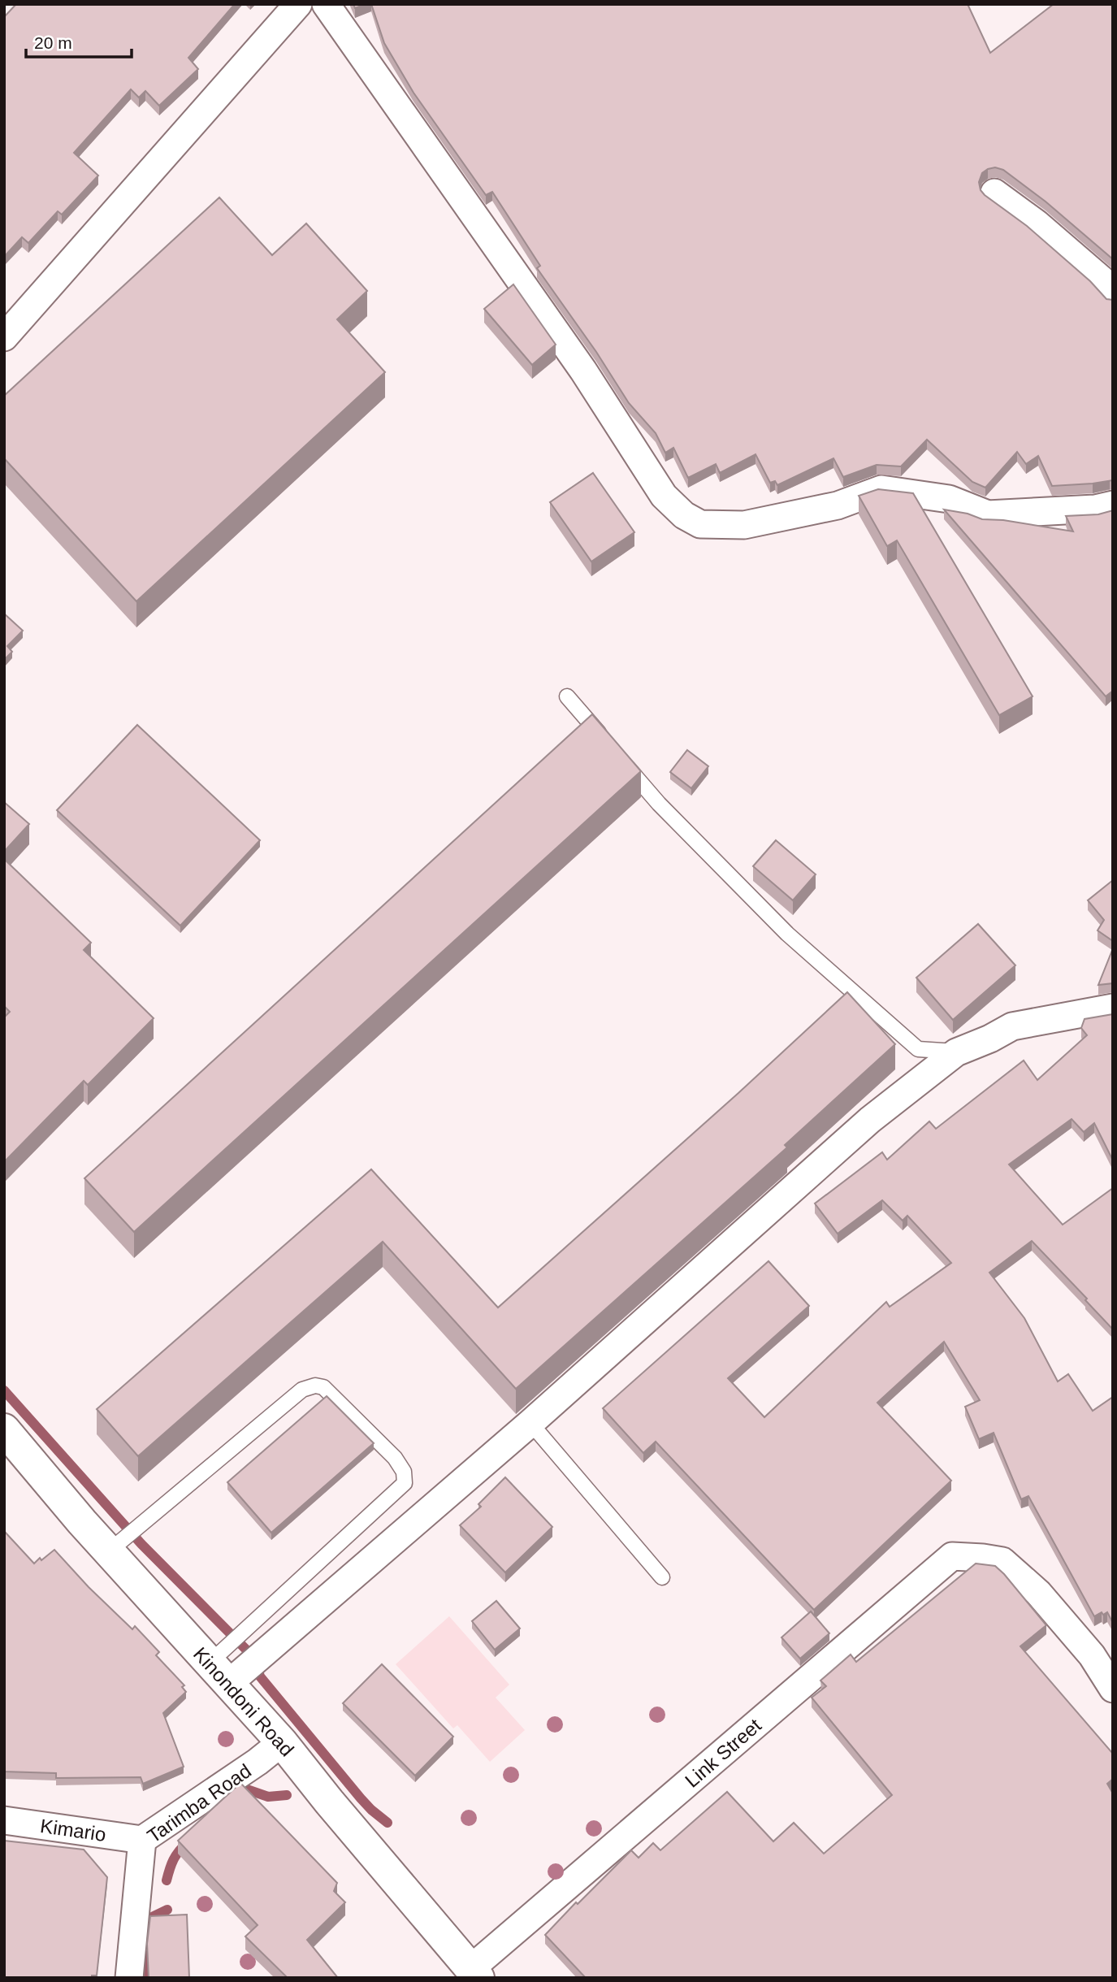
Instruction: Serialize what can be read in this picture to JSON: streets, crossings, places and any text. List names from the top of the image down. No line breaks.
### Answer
{"streets":{"street":["Kinondoni Road","Link Street","Tarimba Road","Kimario"]},"crossings":[["Kinondoni Road","Link Street"],["Kinondoni Road","Tarimba Road"],["Tarimba Road","Kimario"]],"scale_bar":"20 m"}
